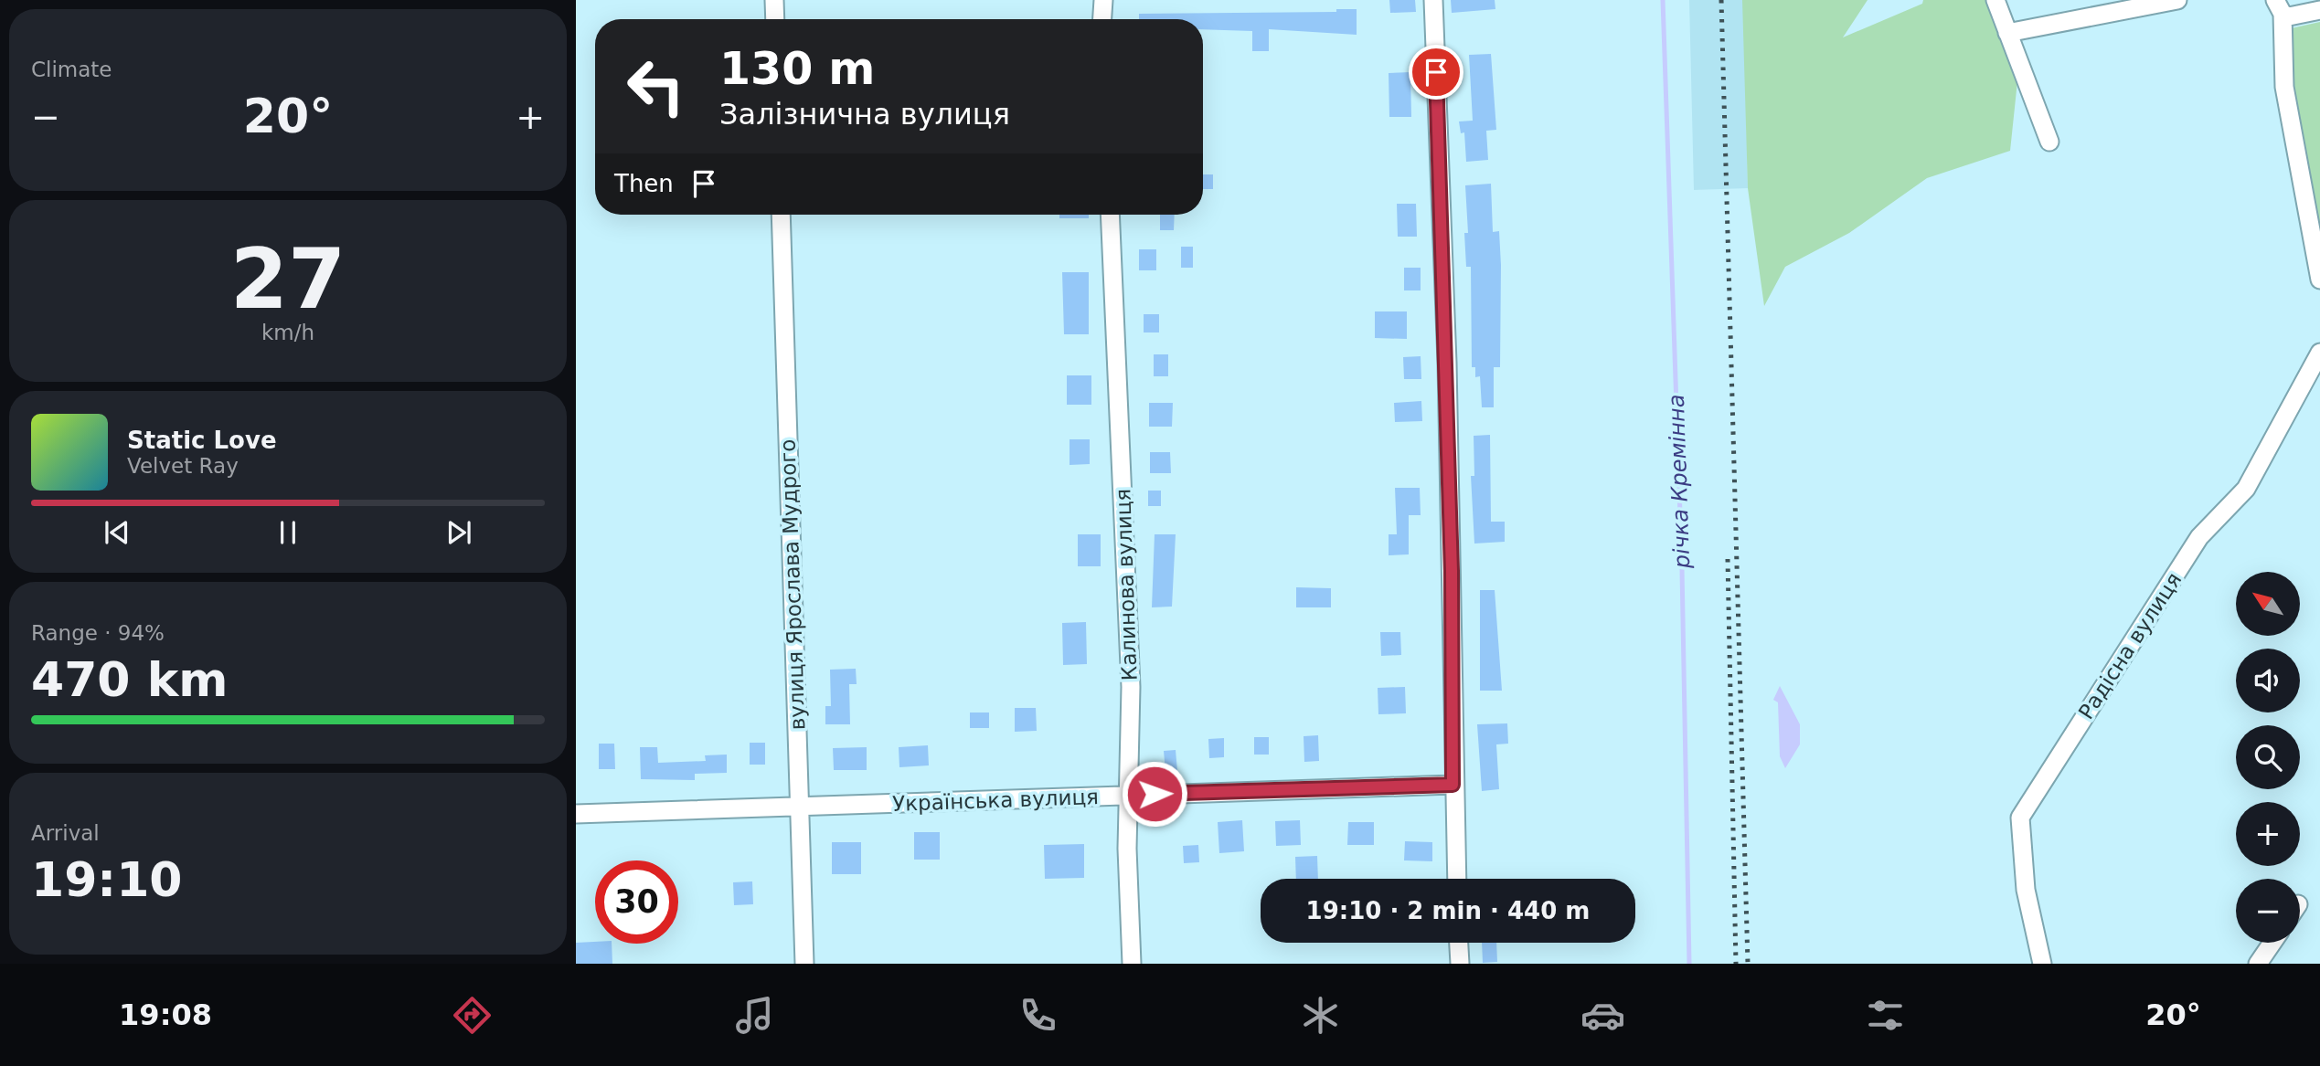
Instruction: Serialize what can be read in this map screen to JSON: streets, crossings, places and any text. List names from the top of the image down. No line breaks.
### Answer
{"streets":{"street":["вулиця Ярослава Мудрого","Калинова вулиця","Радісна вулиця","Українська вулиця"]},"crossings":[["вулиця Ярослава Мудрого","Українська вулиця"],["Калинова вулиця","Українська вулиця"]],"water":["річка Кремінна"],"north":"top left","page":{"tile":["Climate",["27","km/h"],["Range · 94%","470 km"],["Arrival","19:10"]],"turn":["130 m","Залізнична вулиця"],"heat":["−","20°","+"],"then":"Then","song":["Static Love","Velvet Ray"],"map_buttons":["+","−"],"limit":"30","trip":"19:10 · 2 min · 440 m","tabs":["19:08","20°"]}}
